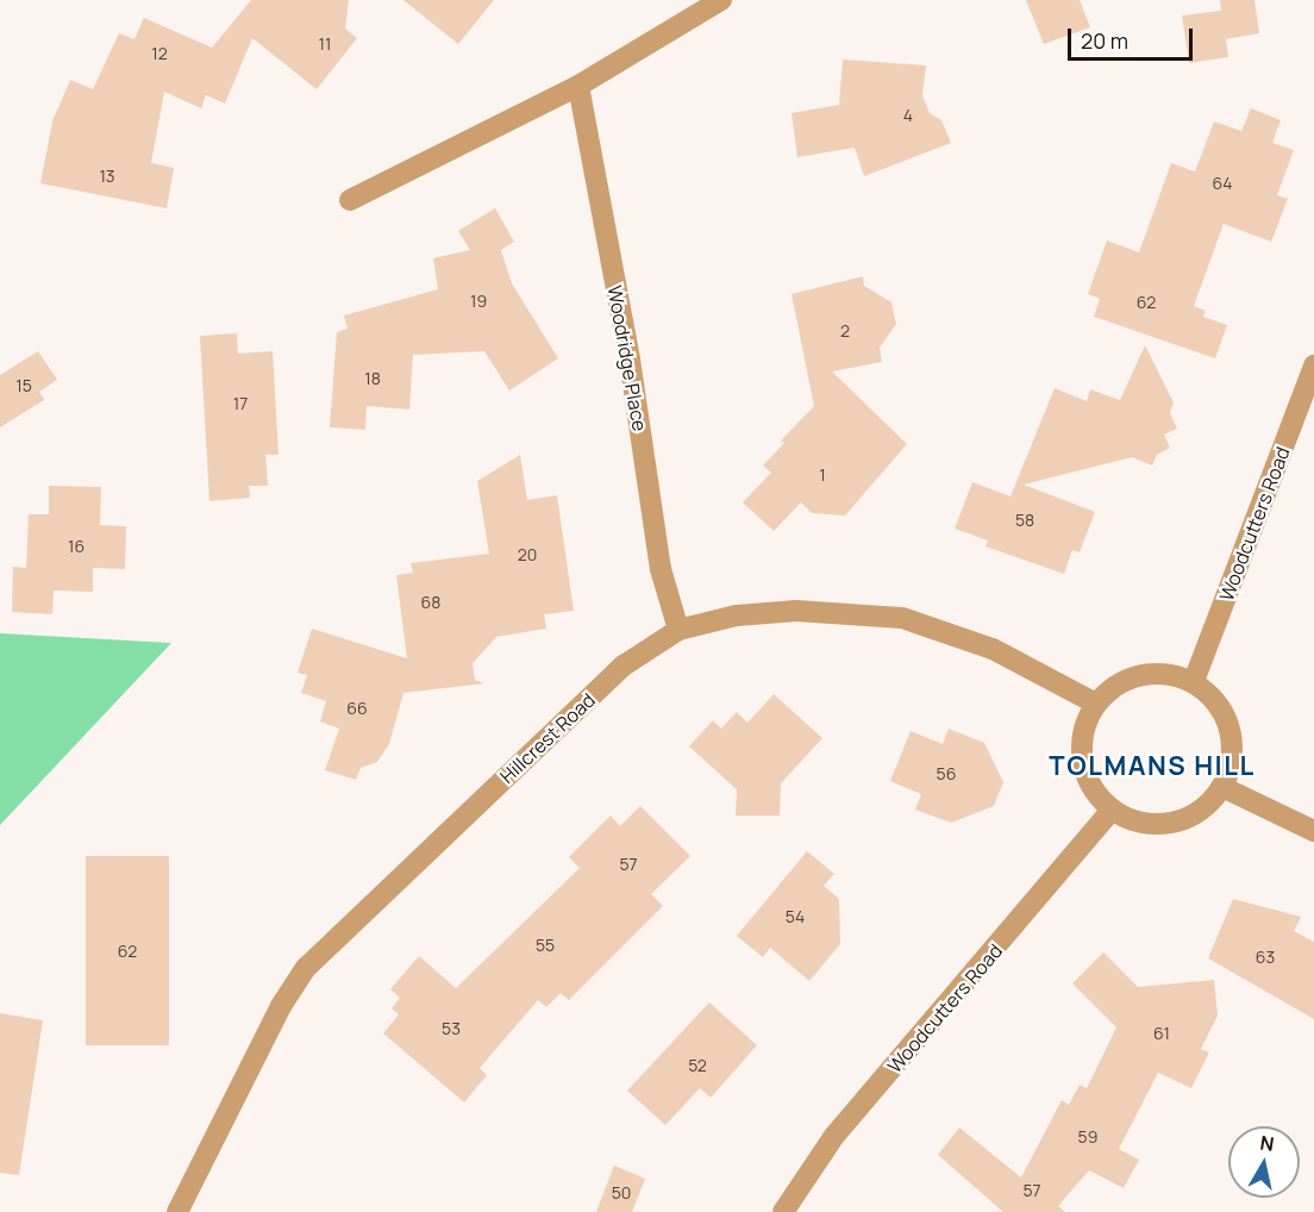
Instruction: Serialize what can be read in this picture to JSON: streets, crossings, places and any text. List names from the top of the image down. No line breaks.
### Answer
{"streets":{"street":["Woodridge Place","Woodcutters Road","Hillcrest Road"]},"crossings":[["Woodridge Place","Hillcrest Road"],["Woodcutters Road","Hillcrest Road"]],"districts":["TOLMANS HILL"],"house_numbers":["11","12","4","13","64","19","62","2","18","15","17","1","58","16","20","68","66","56","57","54","55","62","63","53","61","52","59","57","50"],"scale_bar":"20 m","north":"top"}
